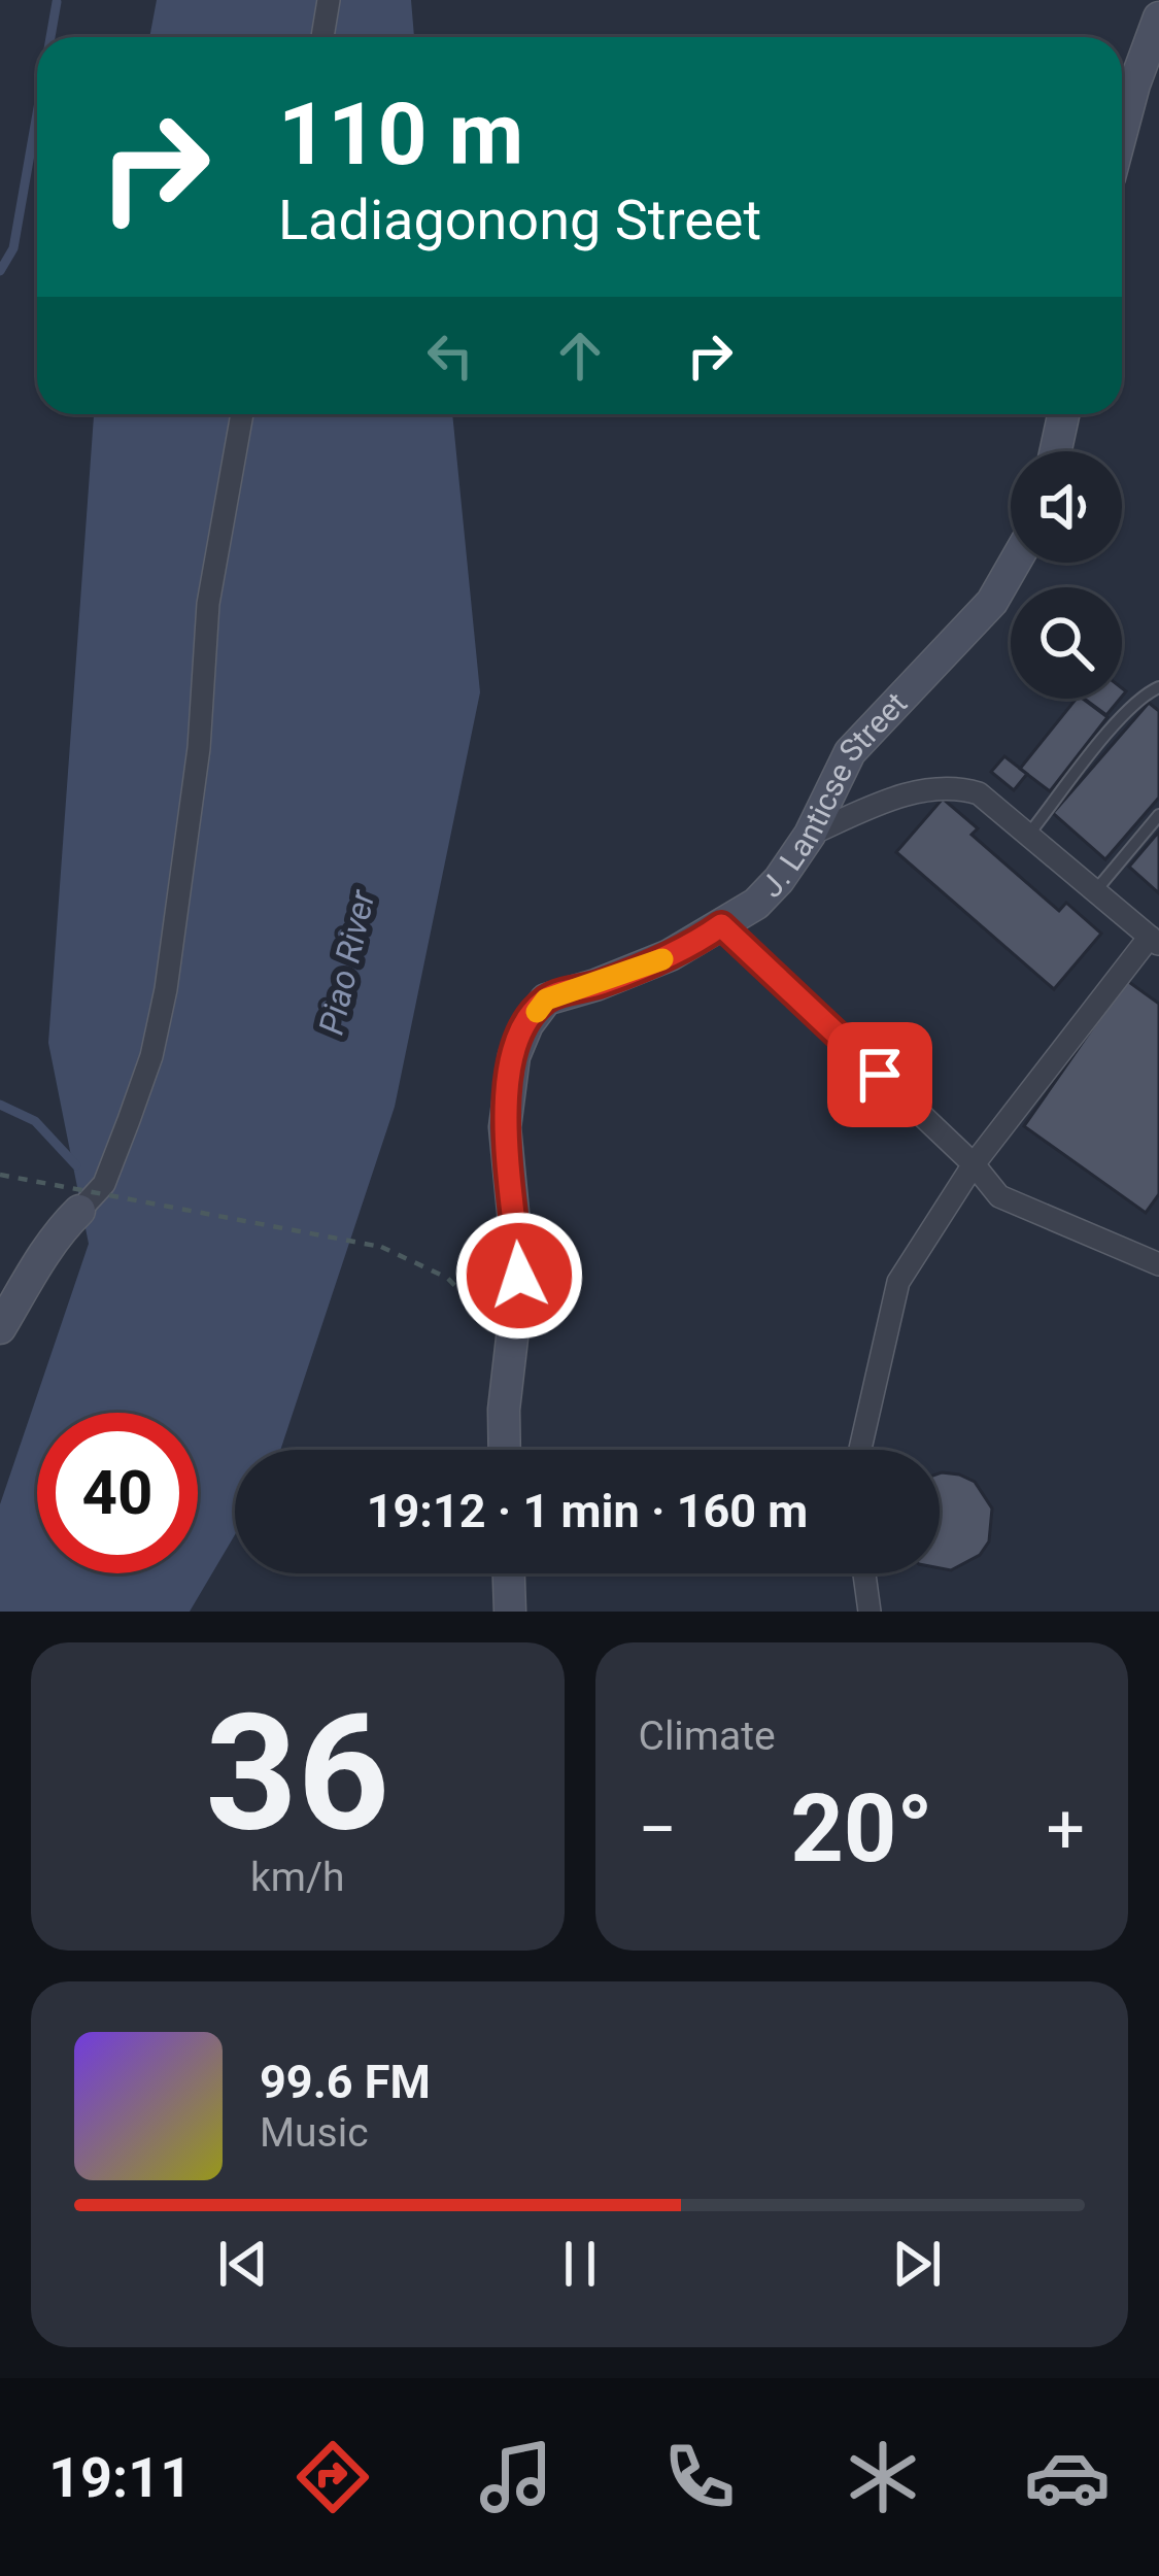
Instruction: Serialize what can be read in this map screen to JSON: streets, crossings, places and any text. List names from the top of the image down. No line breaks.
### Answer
{"streets":{"street":["J. Lanticse Street"]},"water":["Piao River"],"page":{"turn":["110 m","Ladiagonong Street"],"limit":"40","trip":"19:12 · 1 min · 160 m","tile":[["36","km/h"],"Climate"],"heat":["−","20°","+"],"song":["99.6 FM","Music"],"tabs":"19:11"}}
